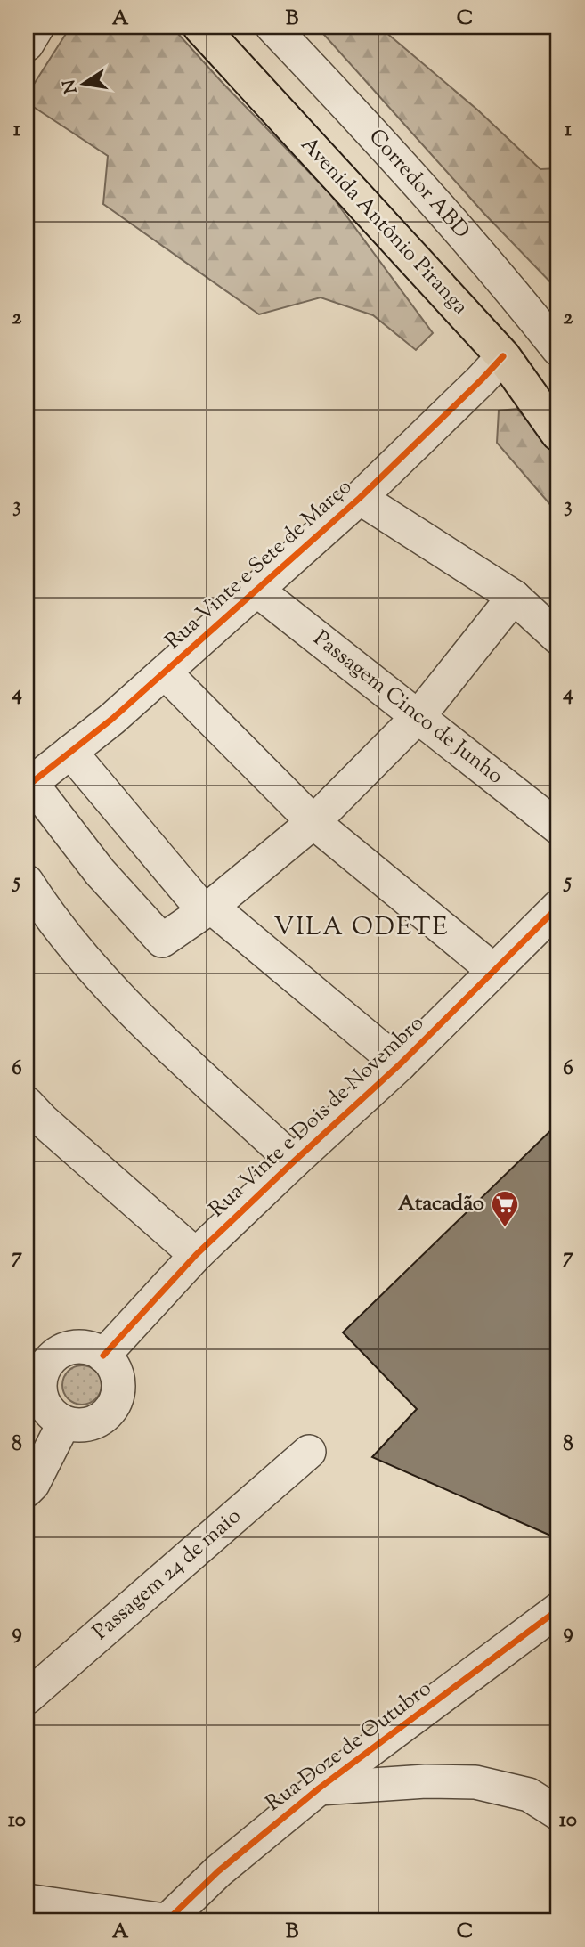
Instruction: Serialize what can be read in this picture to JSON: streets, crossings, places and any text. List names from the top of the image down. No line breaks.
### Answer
{"streets":{"main road":["Avenida Antônio Piranga"],"street":["Corredor ABD","Rua Vinte e Sete de Março","Passagem Cinco de Junho","Rua Vinte e Dois de Novembro","Passagem 24 de maio","Rua Doze de Outubro"]},"crossings":[["Avenida Antônio Piranga","Rua Vinte e Sete de Março"],["Rua Vinte e Sete de Março","Passagem Cinco de Junho"]],"districts":["VILA ODETE"],"places":{"supermarket":["Atacadão"]},"north":"left","grid":{"columns":["A","B","C"],"rows":["1","2","3","4","5","6","7","8","9","10"]}}
